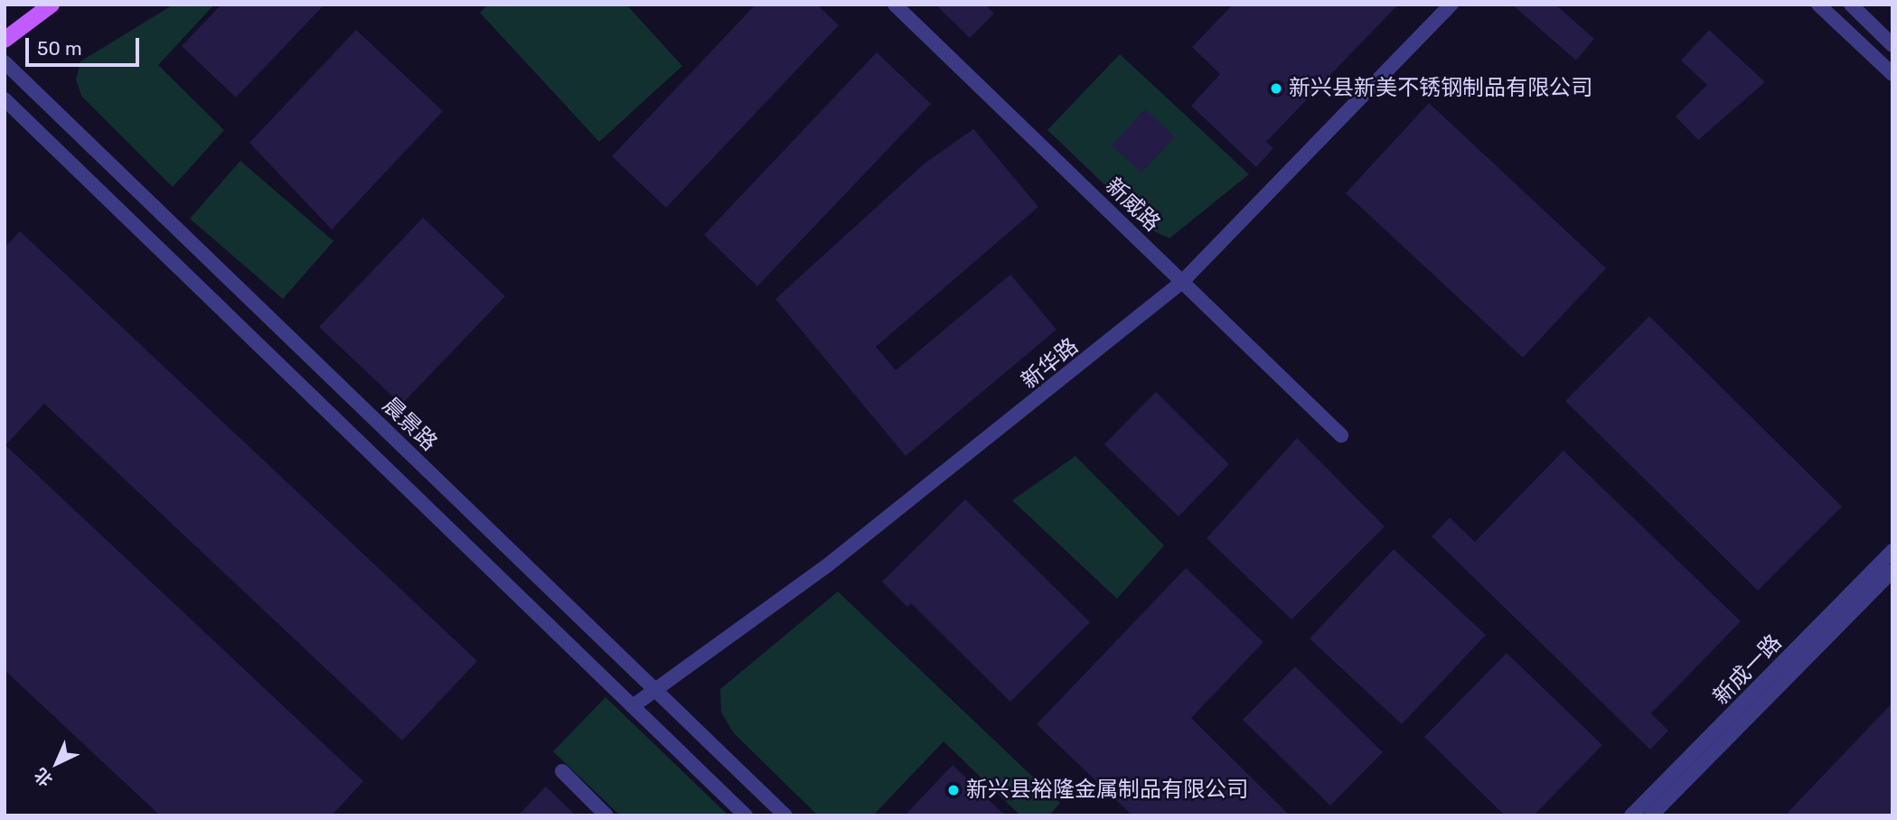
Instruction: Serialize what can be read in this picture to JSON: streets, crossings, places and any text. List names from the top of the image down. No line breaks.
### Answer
{"streets":{"street":["新威路","新华路","晨景路","新成一路"]},"crossings":[["新威路","新华路"],["新华路","晨景路"]],"places":["新兴县新美不锈钢制品有限公司","新兴县裕隆金属制品有限公司"],"scale_bar":"50 m","north":"bottom left"}
